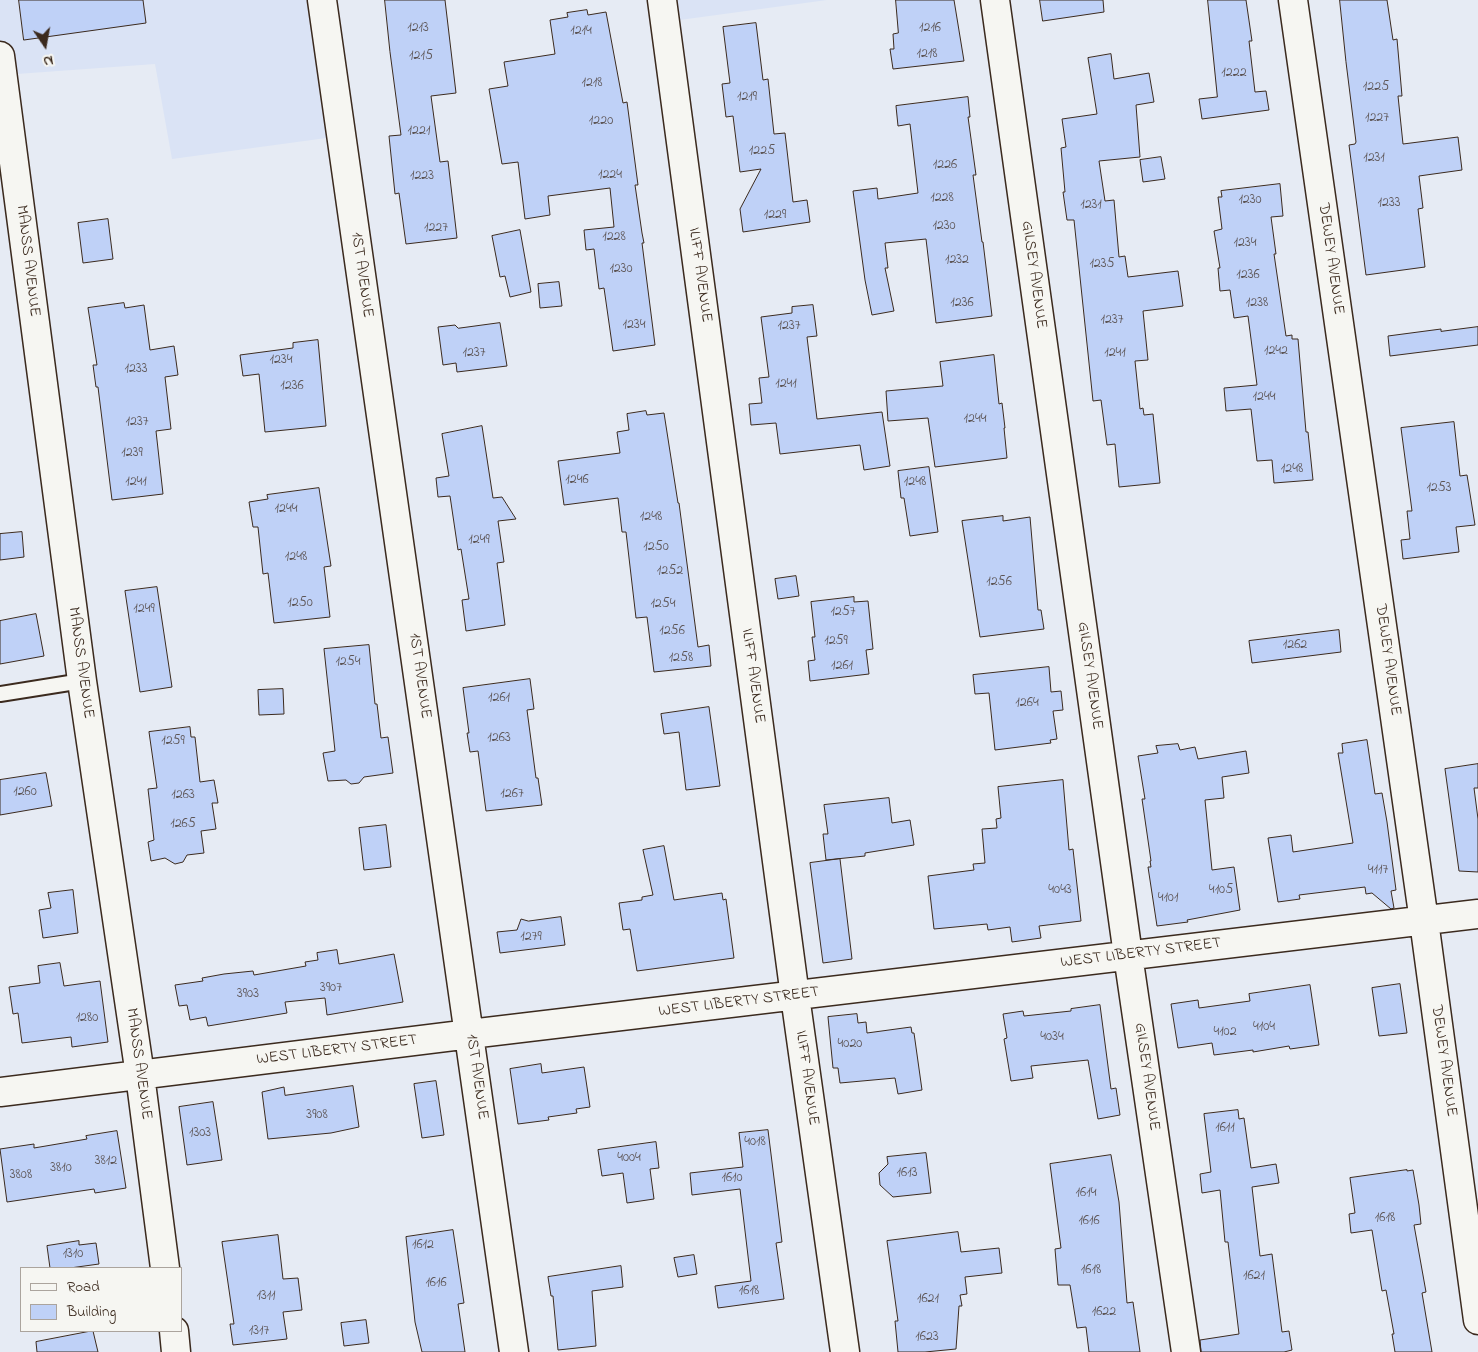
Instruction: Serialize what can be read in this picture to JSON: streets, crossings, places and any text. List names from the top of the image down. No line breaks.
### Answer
{"streets":{"street":["DEWEY AVENUE","MANSS AVENUE","1ST AVENUE","ILIFF AVENUE","GILSEY AVENUE","WEST LIBERTY STREET"]},"crossings":[["DEWEY AVENUE","WEST LIBERTY STREET"],["MANSS AVENUE","WEST LIBERTY STREET"],["1ST AVENUE","WEST LIBERTY STREET"],["ILIFF AVENUE","WEST LIBERTY STREET"],["GILSEY AVENUE","WEST LIBERTY STREET"]],"house_numbers":["1213","1216","1214","1218","1215","1222","1218","1225","1219","1227","1220","1221","1225","1231","1226","1224","1223","1228","1230","1233","1231","1229","1230","1227","1228","1234","1232","1235","1230","1236","1236","1238","1237","1234","1237","1242","1237","1241","1234","1233","1241","1236","1244","1244","1237","1239","1248","1246","1241","1248","1253","1244","1248","1249","1250","1248","1252","1256","1250","1254","1249","1257","1256","1259","1262","1258","1254","1261","1261","1264","1263","1259","1260","1267","1263","1265","4117","4043","4105","4101","1279","3907","3903","1280","4104","4102","4034","4020","3908","1611","1303","4018","4004","3812","3810","1613","3808","1610","1614","1618","1616","1612","1310","1618","1621","1616","1618","1311","1621","1622","1317","1623"],"legend":["Road","Building"],"north":"bottom"}
